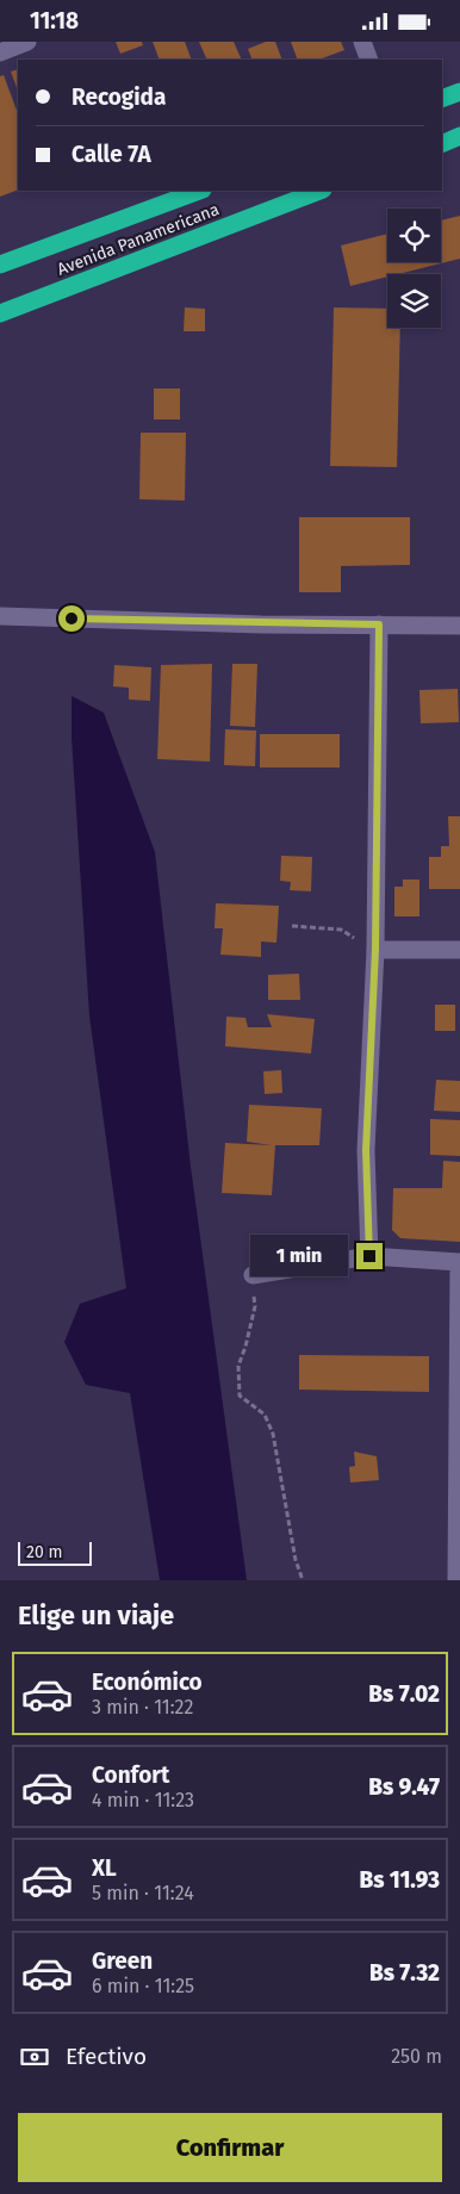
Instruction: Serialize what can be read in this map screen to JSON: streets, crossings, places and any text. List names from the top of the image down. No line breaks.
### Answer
{"streets":{"highway":["Avenida Panamericana"]},"scale_bar":"20 m","page":{"status":"11:18","banner":["Recogida","Calle 7A"],"bubble":"1 min","scale":"20 m","heading":"Elige un viaje","list":[{"name":"Económico","note":"3 min · 11:22","value":"Bs 7.02"},{"name":"Confort","note":"4 min · 11:23","value":"Bs 9.47"},{"name":"XL","note":"5 min · 11:24","value":"Bs 11.93"},{"name":"Green","note":"6 min · 11:25","value":"Bs 7.32"}],"pay":["Efectivo","250 m"],"buttons":"Confirmar"}}
